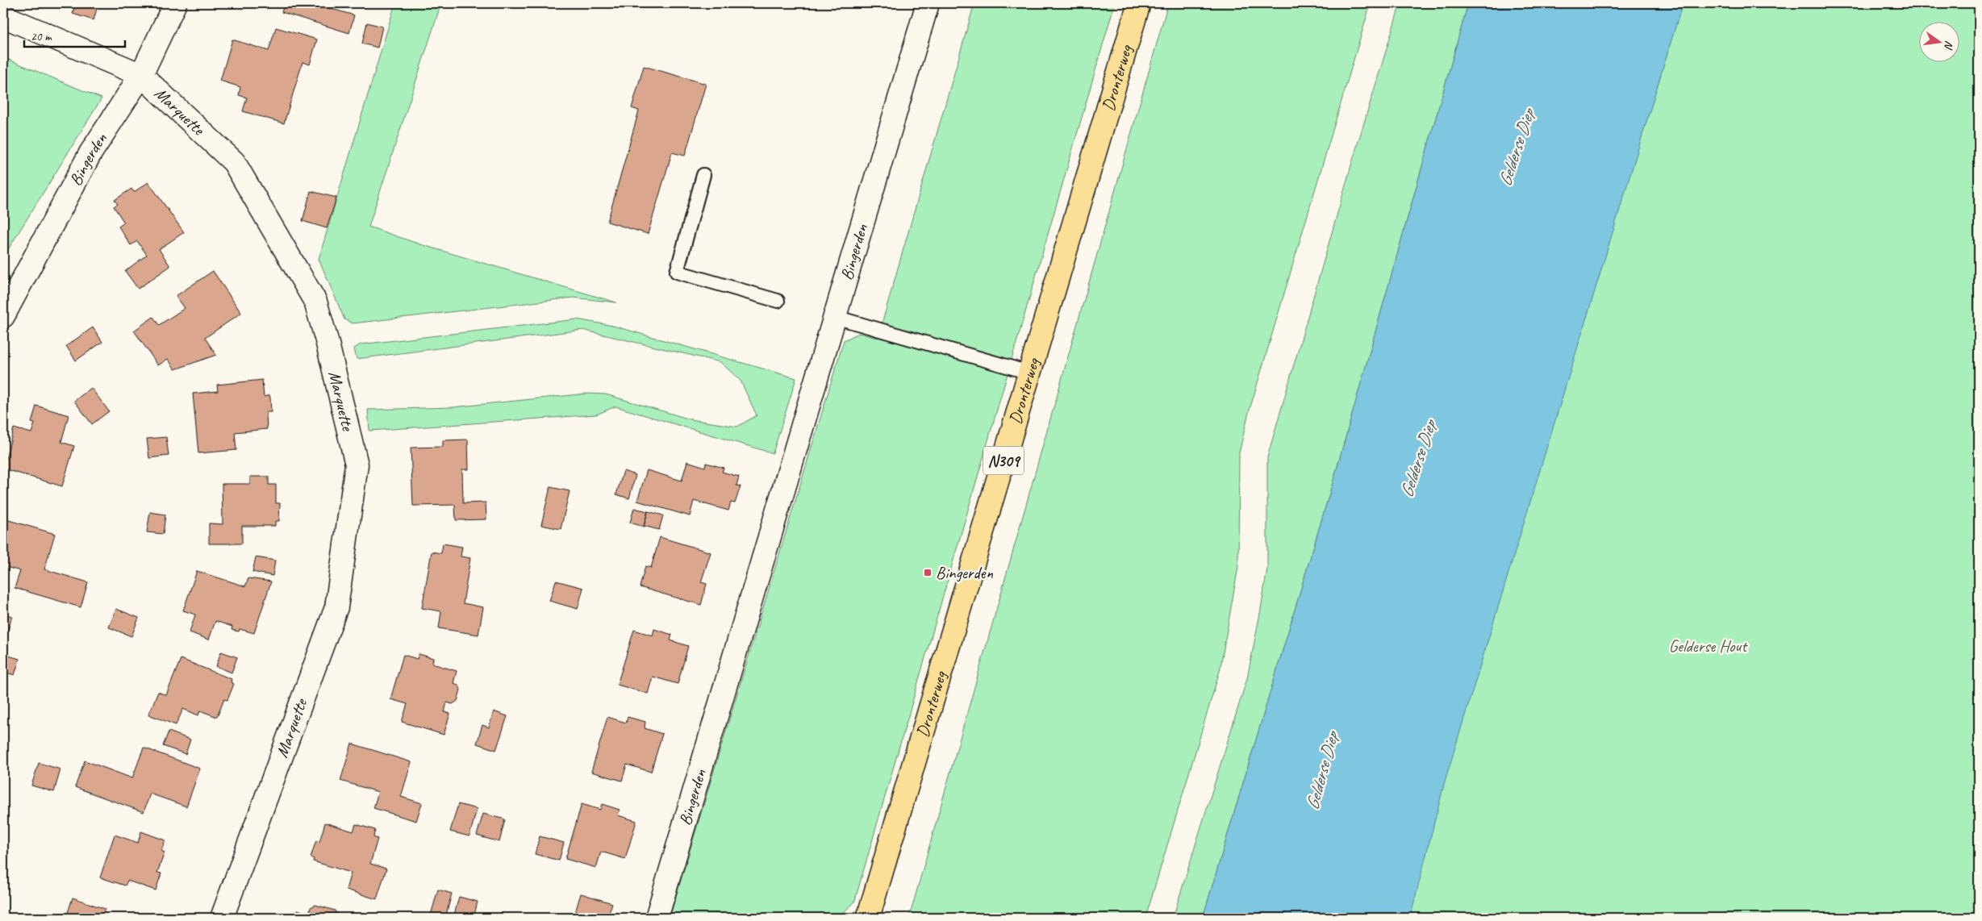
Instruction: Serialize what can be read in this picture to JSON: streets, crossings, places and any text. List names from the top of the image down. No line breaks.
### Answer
{"streets":{"main road":["Dronterweg","N309"],"street":["Marquette","Bingerden"]},"crossings":[["Marquette","Bingerden"]],"water":["Gelderse Diep"],"parks":["Gelderse Hout"],"places":{"transit":["Bingerden"]},"scale_bar":"20 m","north":"right"}
